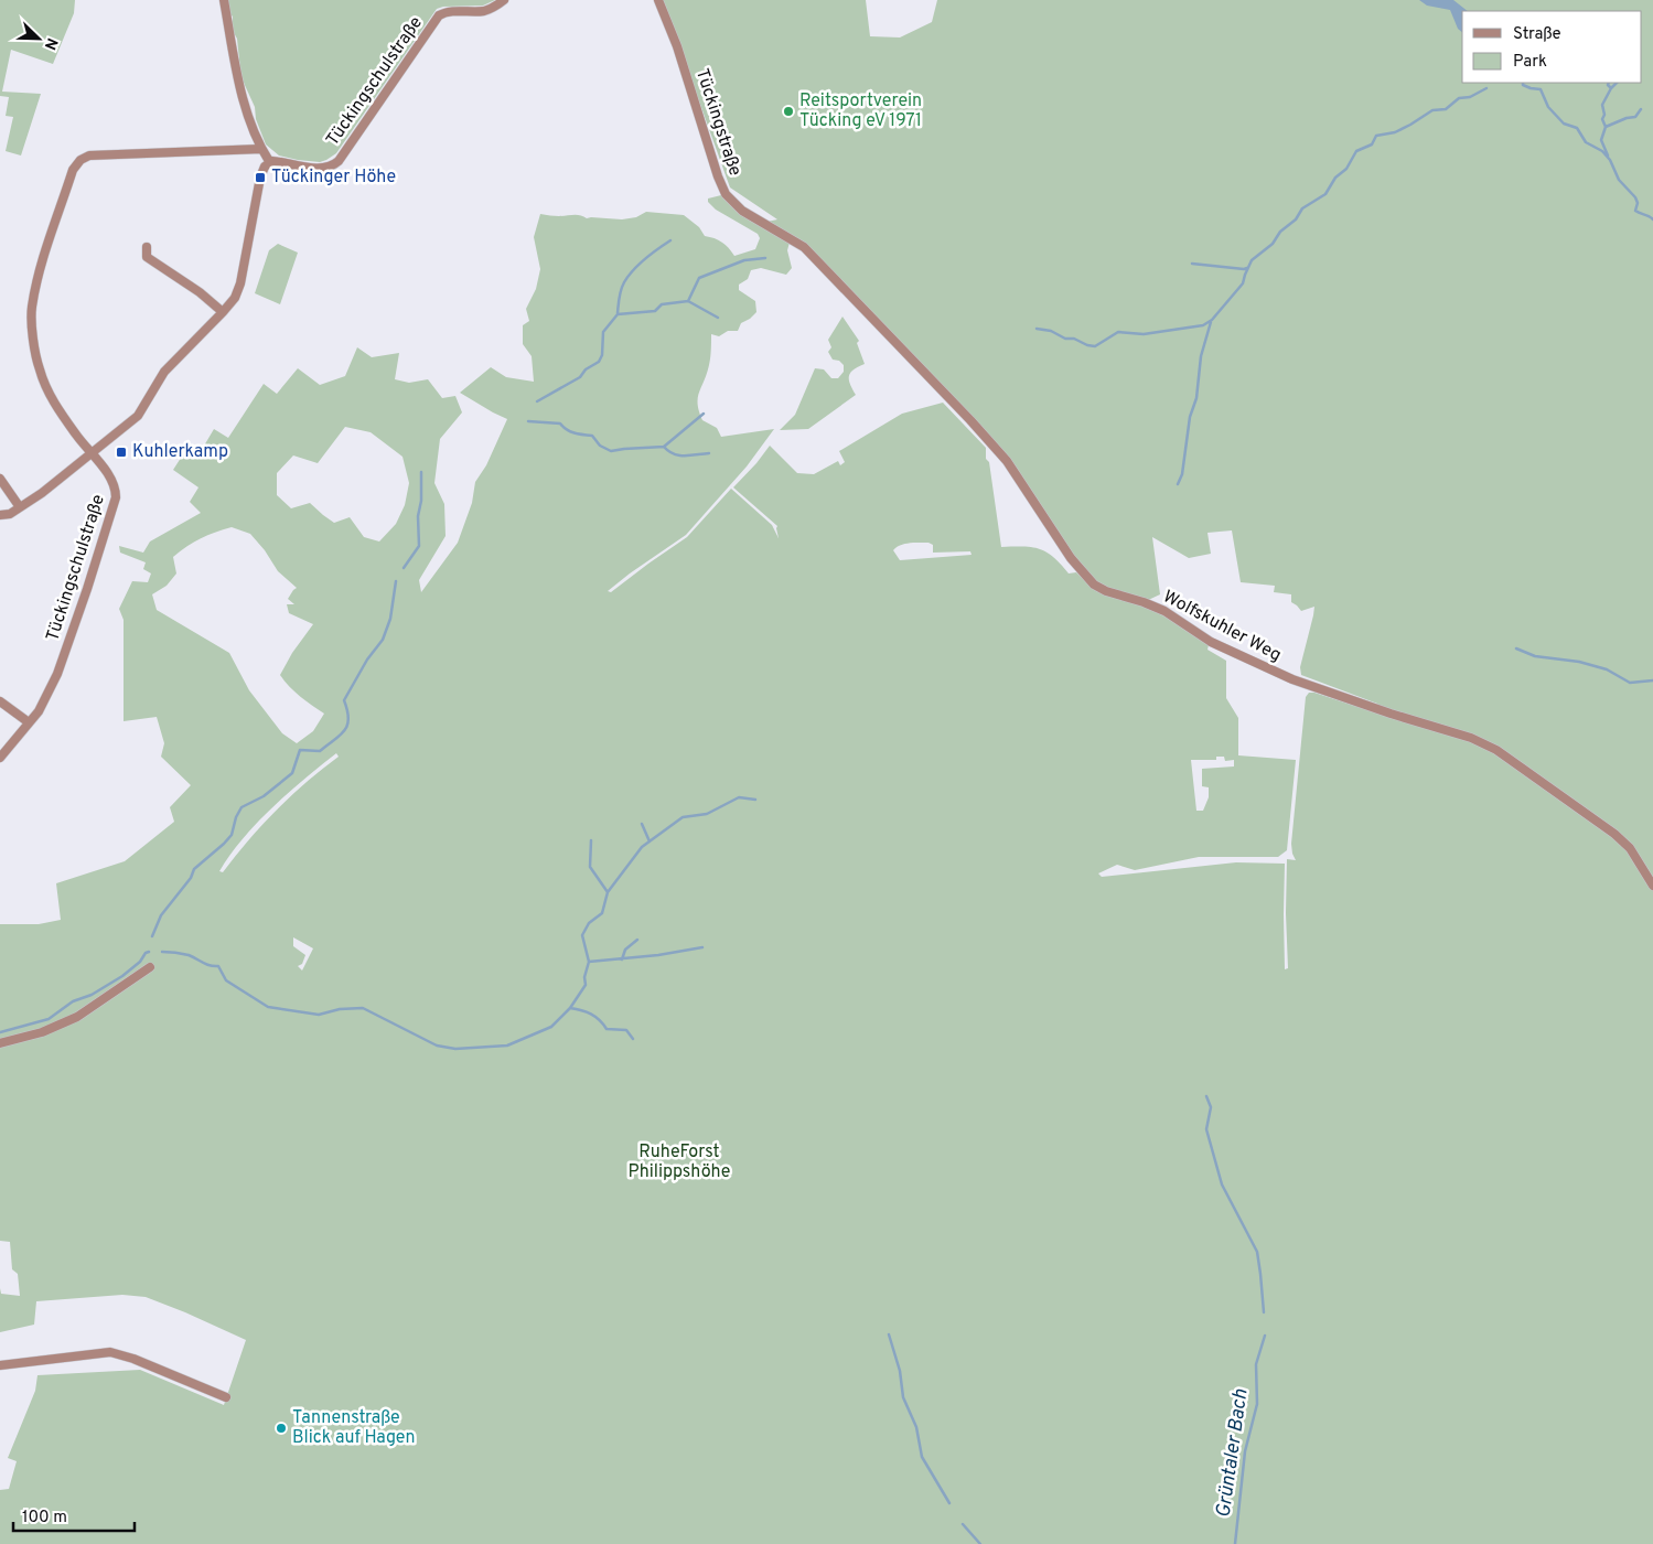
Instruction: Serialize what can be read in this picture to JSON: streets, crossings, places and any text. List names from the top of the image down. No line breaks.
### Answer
{"streets":{"street":["Tückingschulstraße","Tückingstraße","Wolfskuhler Weg"]},"crossings":[["Tückingstraße","Wolfskuhler Weg"]],"water":["Grüntaler Bach"],"parks":["RuheForst Philippshöhe"],"places":{"other":["Reitsportverein Tücking eV 1971","Tannenstraße Blick auf Hagen"],"transit":["Tückinger Höhe","Kuhlerkamp"]},"legend":["Straße","Park"],"scale_bar":"100 m","north":"bottom right"}
